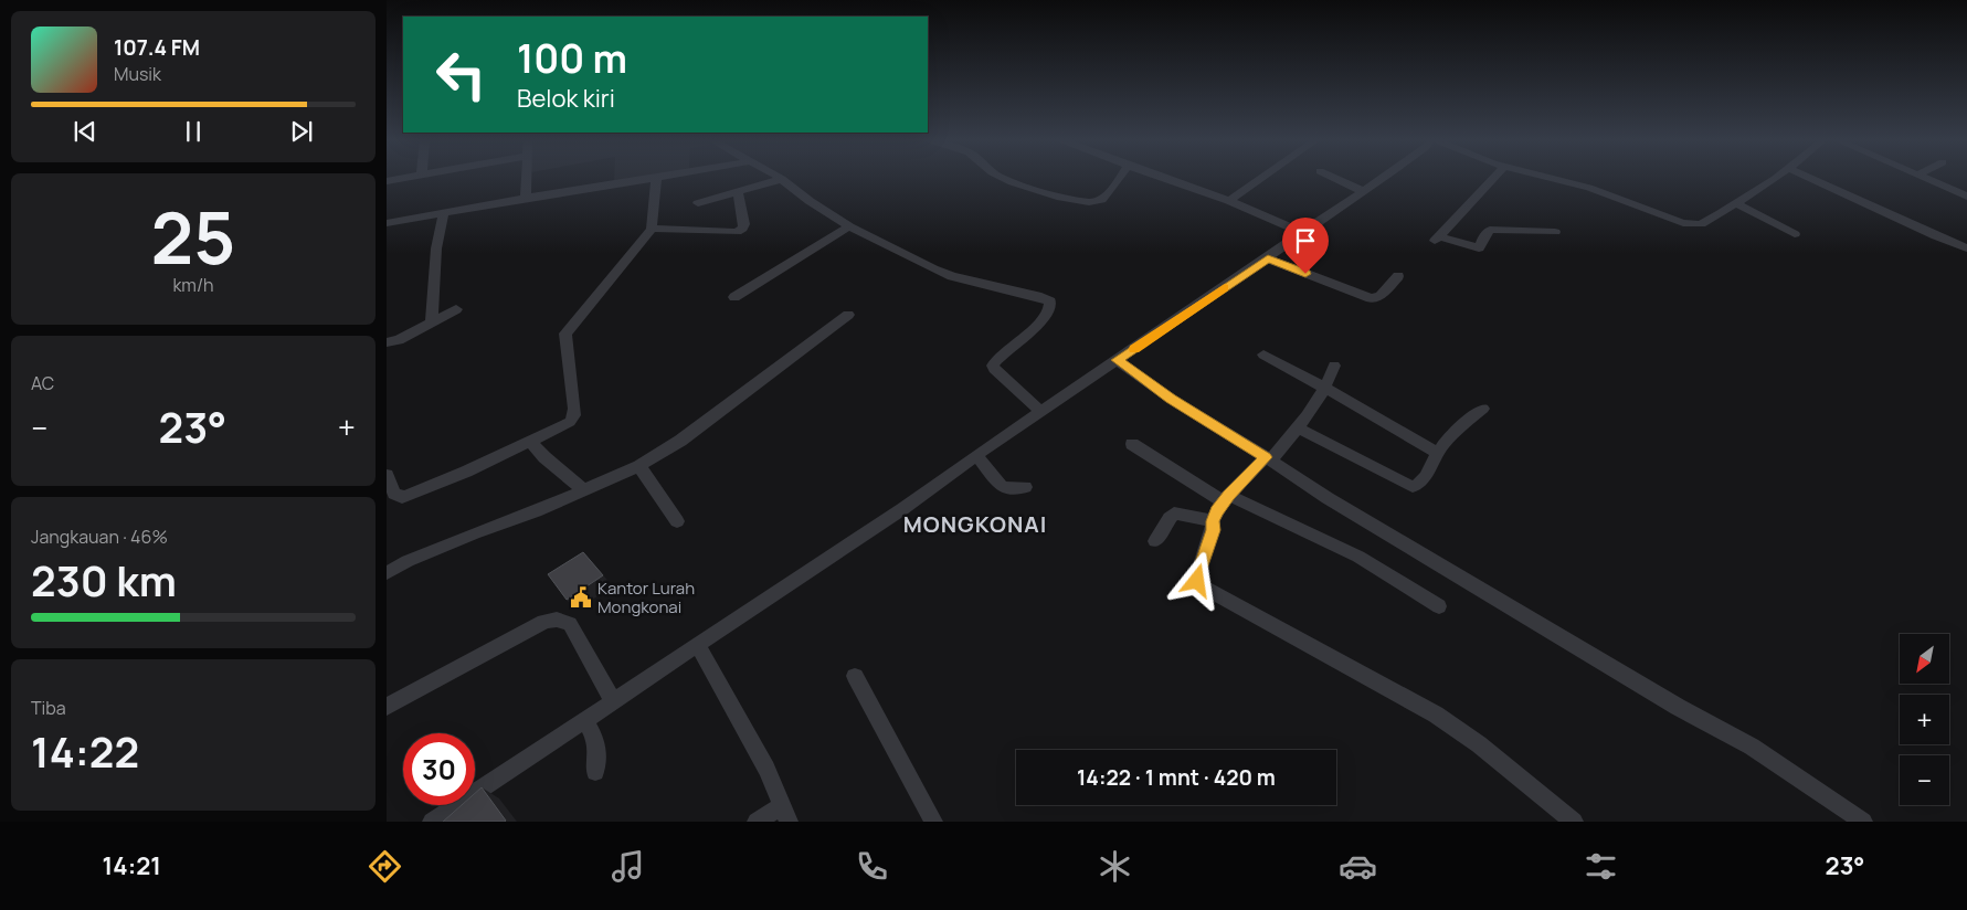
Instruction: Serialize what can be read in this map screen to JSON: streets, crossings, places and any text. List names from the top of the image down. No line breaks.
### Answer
{"districts":["MONGKONAI"],"places":{"public building":["Kantor Lurah Mongkonai"]},"north":"bottom left","page":{"turn":["100 m","Belok kiri"],"song":["107.4 FM","Musik"],"tile":[["25","km/h"],"AC",["Jangkauan · 46%","230 km"],["Tiba","14:22"]],"heat":["−","23°","+"],"map_buttons":["+","−"],"limit":"30","trip":"14:22 · 1 mnt · 420 m","tabs":["14:21","23°"]}}
